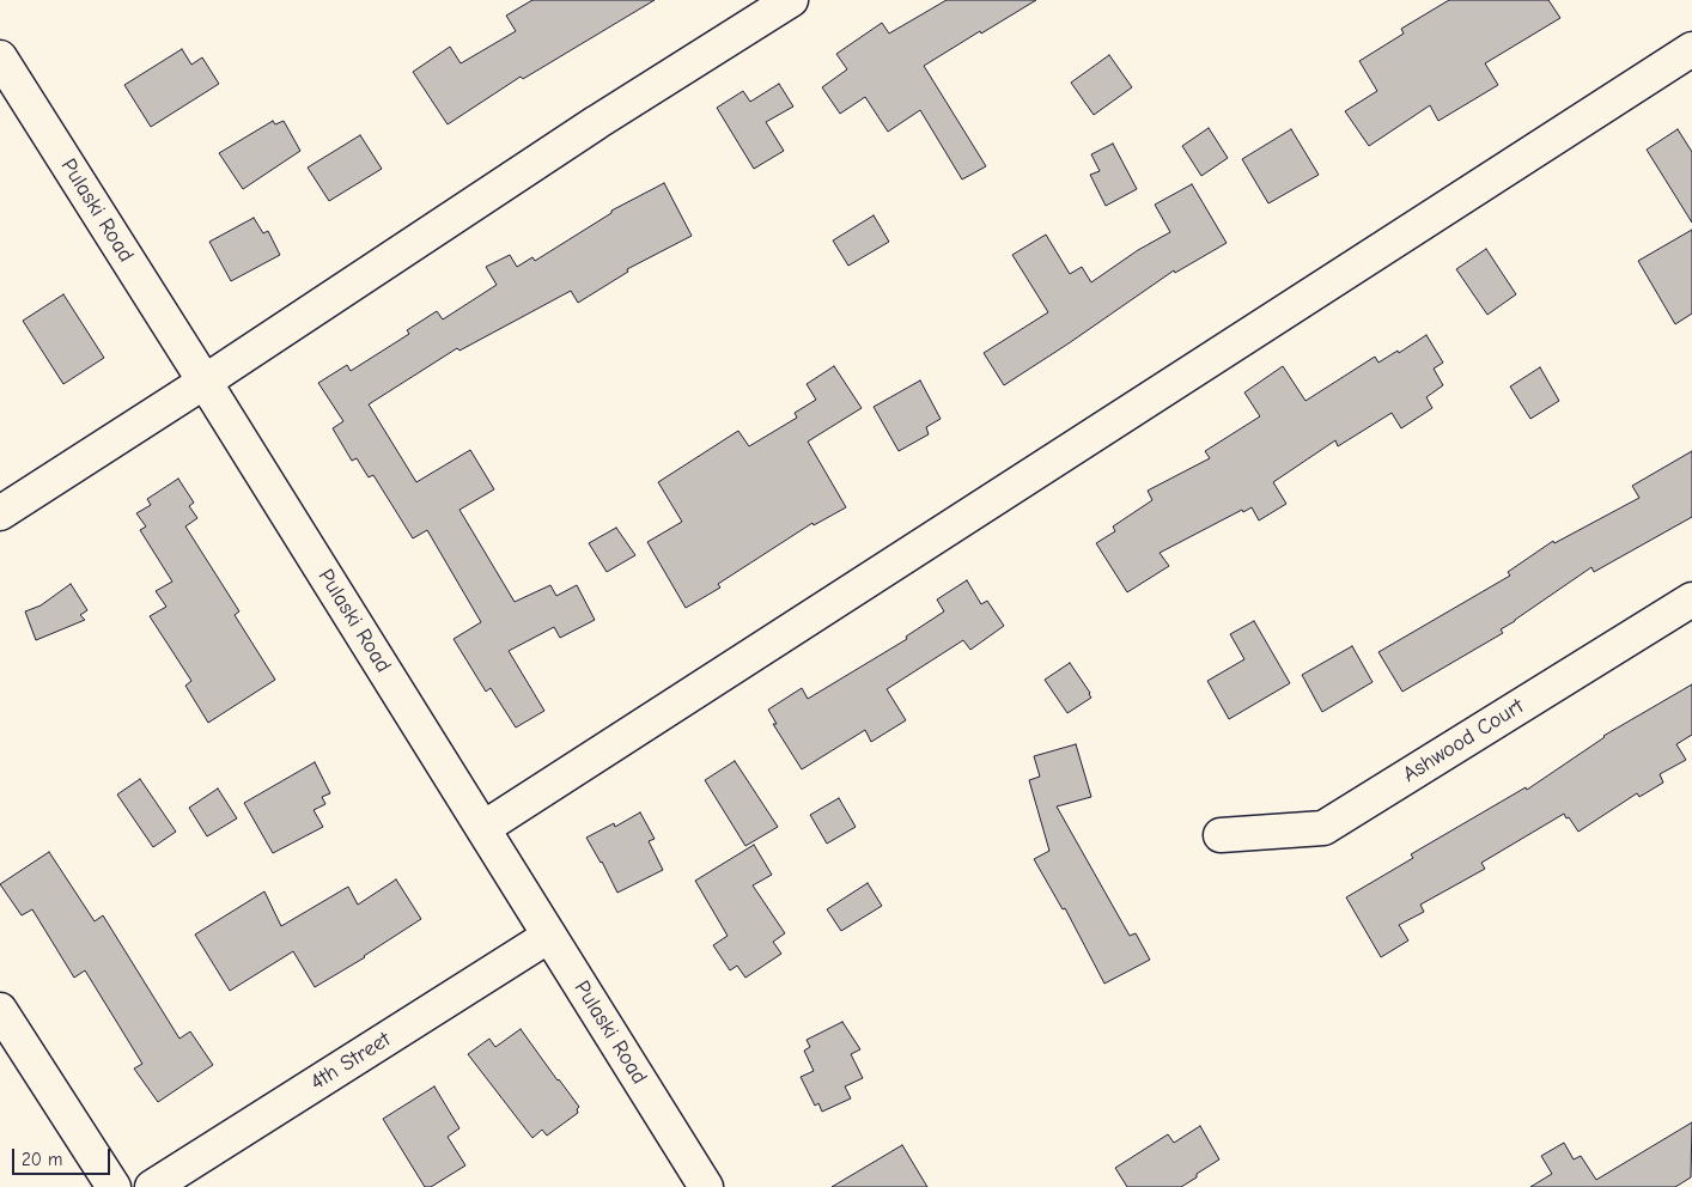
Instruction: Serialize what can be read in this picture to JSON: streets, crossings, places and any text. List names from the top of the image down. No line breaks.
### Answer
{"streets":{"street":["Pulaski Road","Ashwood Court","4th Street"]},"crossings":[["Pulaski Road","4th Street"]],"scale_bar":"20 m"}
